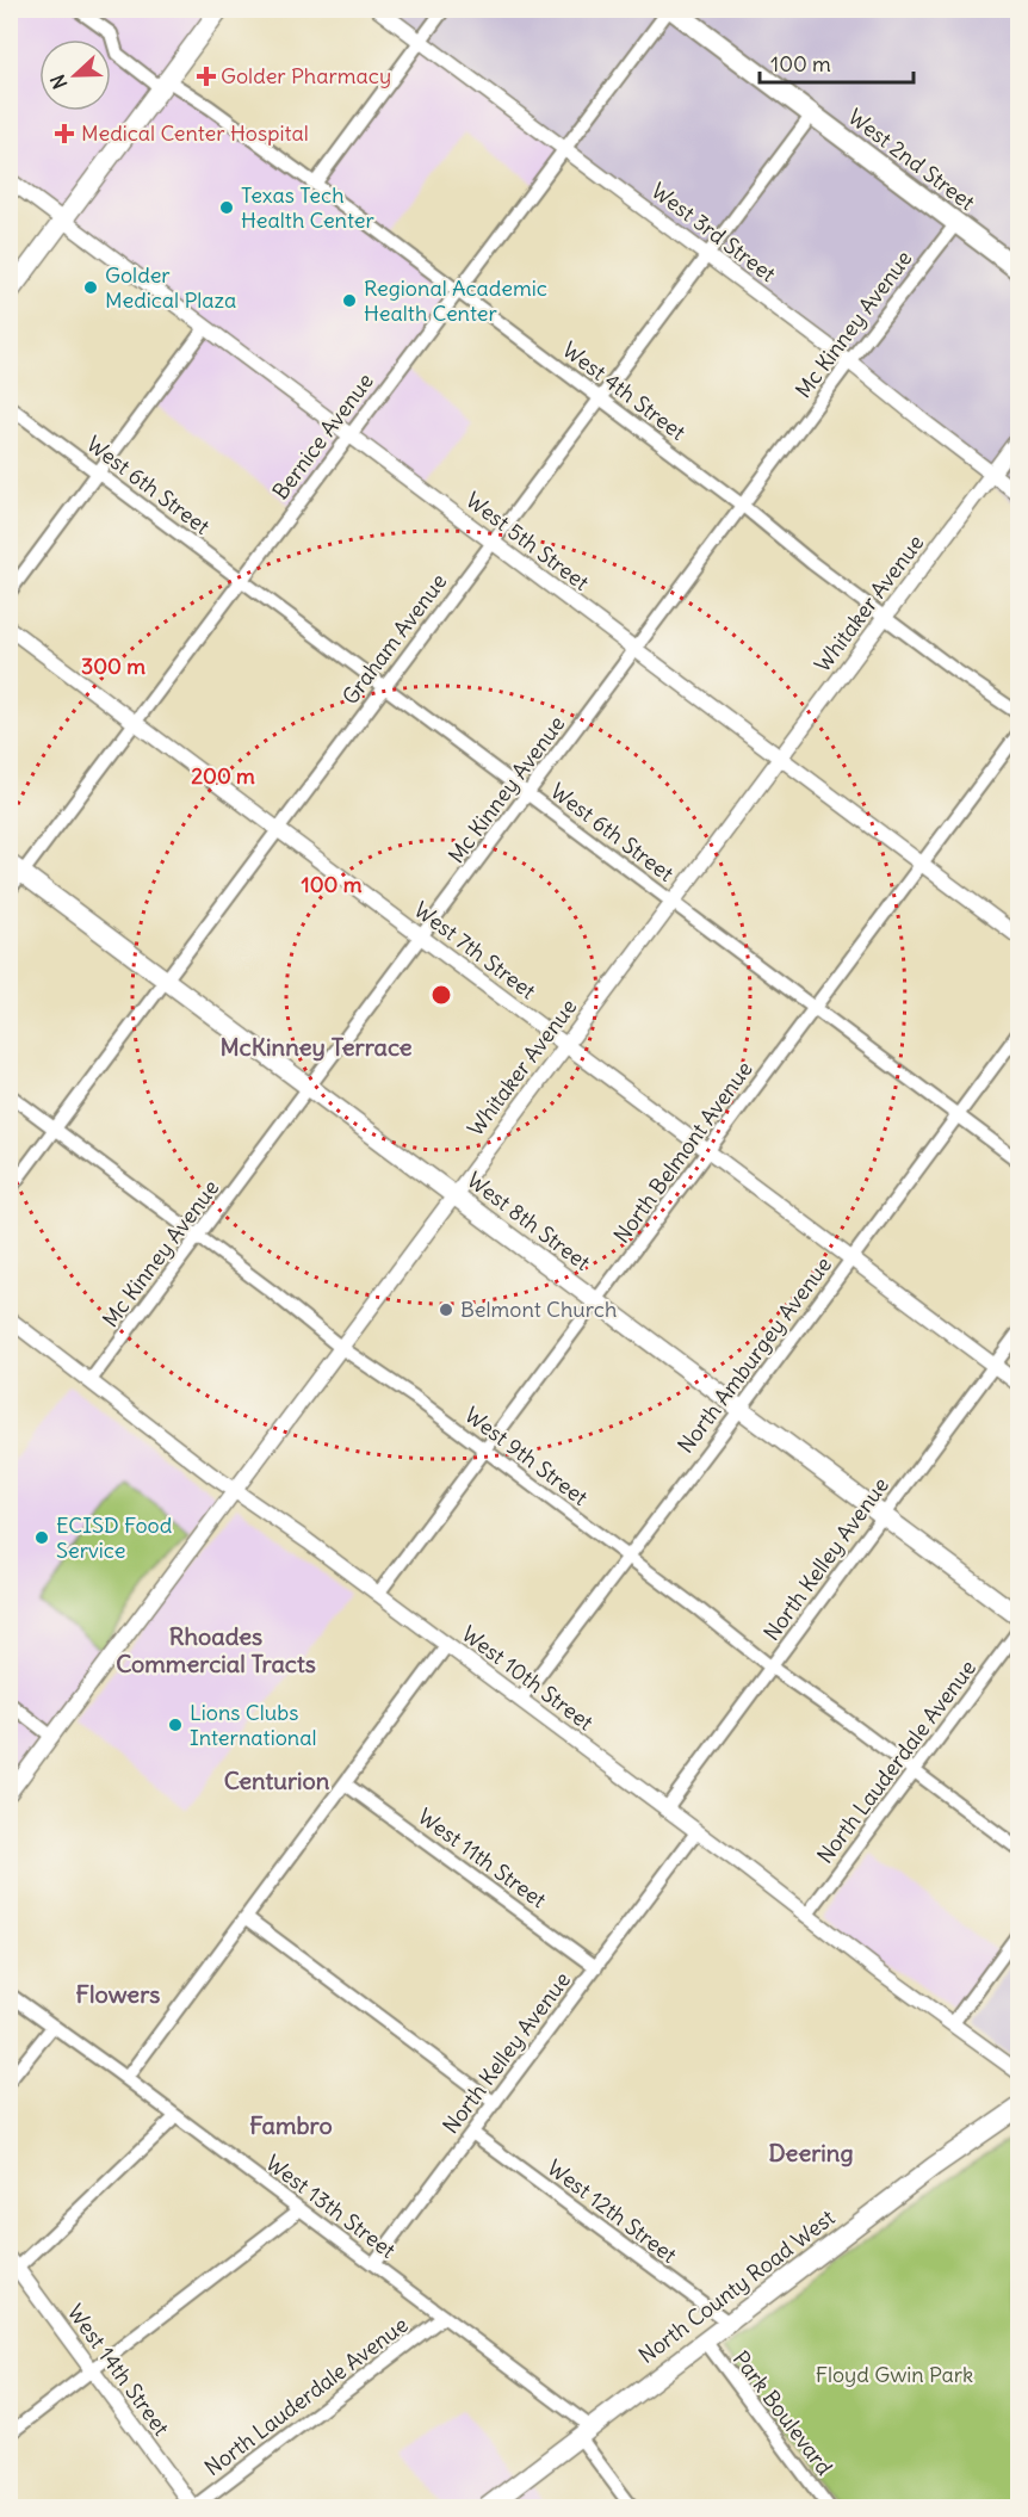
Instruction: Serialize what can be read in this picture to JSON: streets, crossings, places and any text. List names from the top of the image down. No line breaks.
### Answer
{"streets":{"main road":["West 2nd Street","West 8th Street","North County Road West"],"street":["West 3rd Street","Mc Kinney Avenue","West 4th Street","Bernice Avenue","West 6th Street","West 5th Street","Whitaker Avenue","Graham Avenue","West 7th Street","North Belmont Avenue","North Amburgey Avenue","West 9th Street","North Kelley Avenue","West 10th Street","North Lauderdale Avenue","West 11th Street","West 13th Street","West 12th Street","West 14th Street","Park Boulevard"]},"crossings":[["West 2nd Street","Mc Kinney Avenue"],["West 2nd Street","Bernice Avenue"],["West 2nd Street","Graham Avenue"],["West 3rd Street","Mc Kinney Avenue"],["West 3rd Street","Bernice Avenue"],["West 3rd Street","Whitaker Avenue"],["West 3rd Street","Graham Avenue"],["Mc Kinney Avenue","West 4th Street"],["Mc Kinney Avenue","West 6th Street"],["Mc Kinney Avenue","West 5th Street"],["Mc Kinney Avenue","West 7th Street"],["Mc Kinney Avenue","West 8th Street"],["Mc Kinney Avenue","West 9th Street"],["Mc Kinney Avenue","West 10th Street"],["West 4th Street","Bernice Avenue"],["West 4th Street","Whitaker Avenue"],["West 4th Street","Graham Avenue"],["Bernice Avenue","West 6th Street"],["Bernice Avenue","West 5th Street"],["Bernice Avenue","West 7th Street"],["Bernice Avenue","West 8th Street"],["West 6th Street","Whitaker Avenue"],["West 6th Street","Graham Avenue"],["West 6th Street","North Belmont Avenue"],["West 6th Street","North Amburgey Avenue"],["West 5th Street","Whitaker Avenue"],["West 5th Street","Graham Avenue"],["West 5th Street","North Belmont Avenue"],["Whitaker Avenue","West 7th Street"],["Whitaker Avenue","West 8th Street"],["Whitaker Avenue","West 9th Street"],["Whitaker Avenue","West 10th Street"],["Graham Avenue","West 7th Street"],["Graham Avenue","West 8th Street"],["Graham Avenue","West 9th Street"],["West 7th Street","North Belmont Avenue"],["West 7th Street","North Amburgey Avenue"],["West 7th Street","North Kelley Avenue"],["North Belmont Avenue","West 8th Street"],["North Belmont Avenue","West 9th Street"],["North Belmont Avenue","West 10th Street"],["West 8th Street","North Amburgey Avenue"],["West 8th Street","North Kelley Avenue"],["North Amburgey Avenue","West 9th Street"],["North Amburgey Avenue","West 10th Street"],["West 9th Street","North Kelley Avenue"],["West 9th Street","North Lauderdale Avenue"],["North Kelley Avenue","West 10th Street"],["North Kelley Avenue","West 11th Street"],["North Kelley Avenue","West 13th Street"],["North Kelley Avenue","West 12th Street"],["West 10th Street","North Lauderdale Avenue"],["North Lauderdale Avenue","West 13th Street"],["North Lauderdale Avenue","West 14th Street"],["West 13th Street","North County Road West"],["West 12th Street","North County Road West"],["North County Road West","Park Boulevard"]],"districts":["McKinney Terrace","Rhoades Commercial Tracts","Centurion","Flowers","Fambro","Deering"],"parks":["Floyd Gwin Park"],"places":{"health":["Golder Pharmacy","Medical Center Hospital"],"other":["Texas Tech Health Center","Golder Medical Plaza","Regional Academic Health Center","Belmont Church","ECISD Food Service","Lions Clubs International"]},"scale_bar":"100 m","north":"left","rings":["300 m","200 m","100 m"]}
